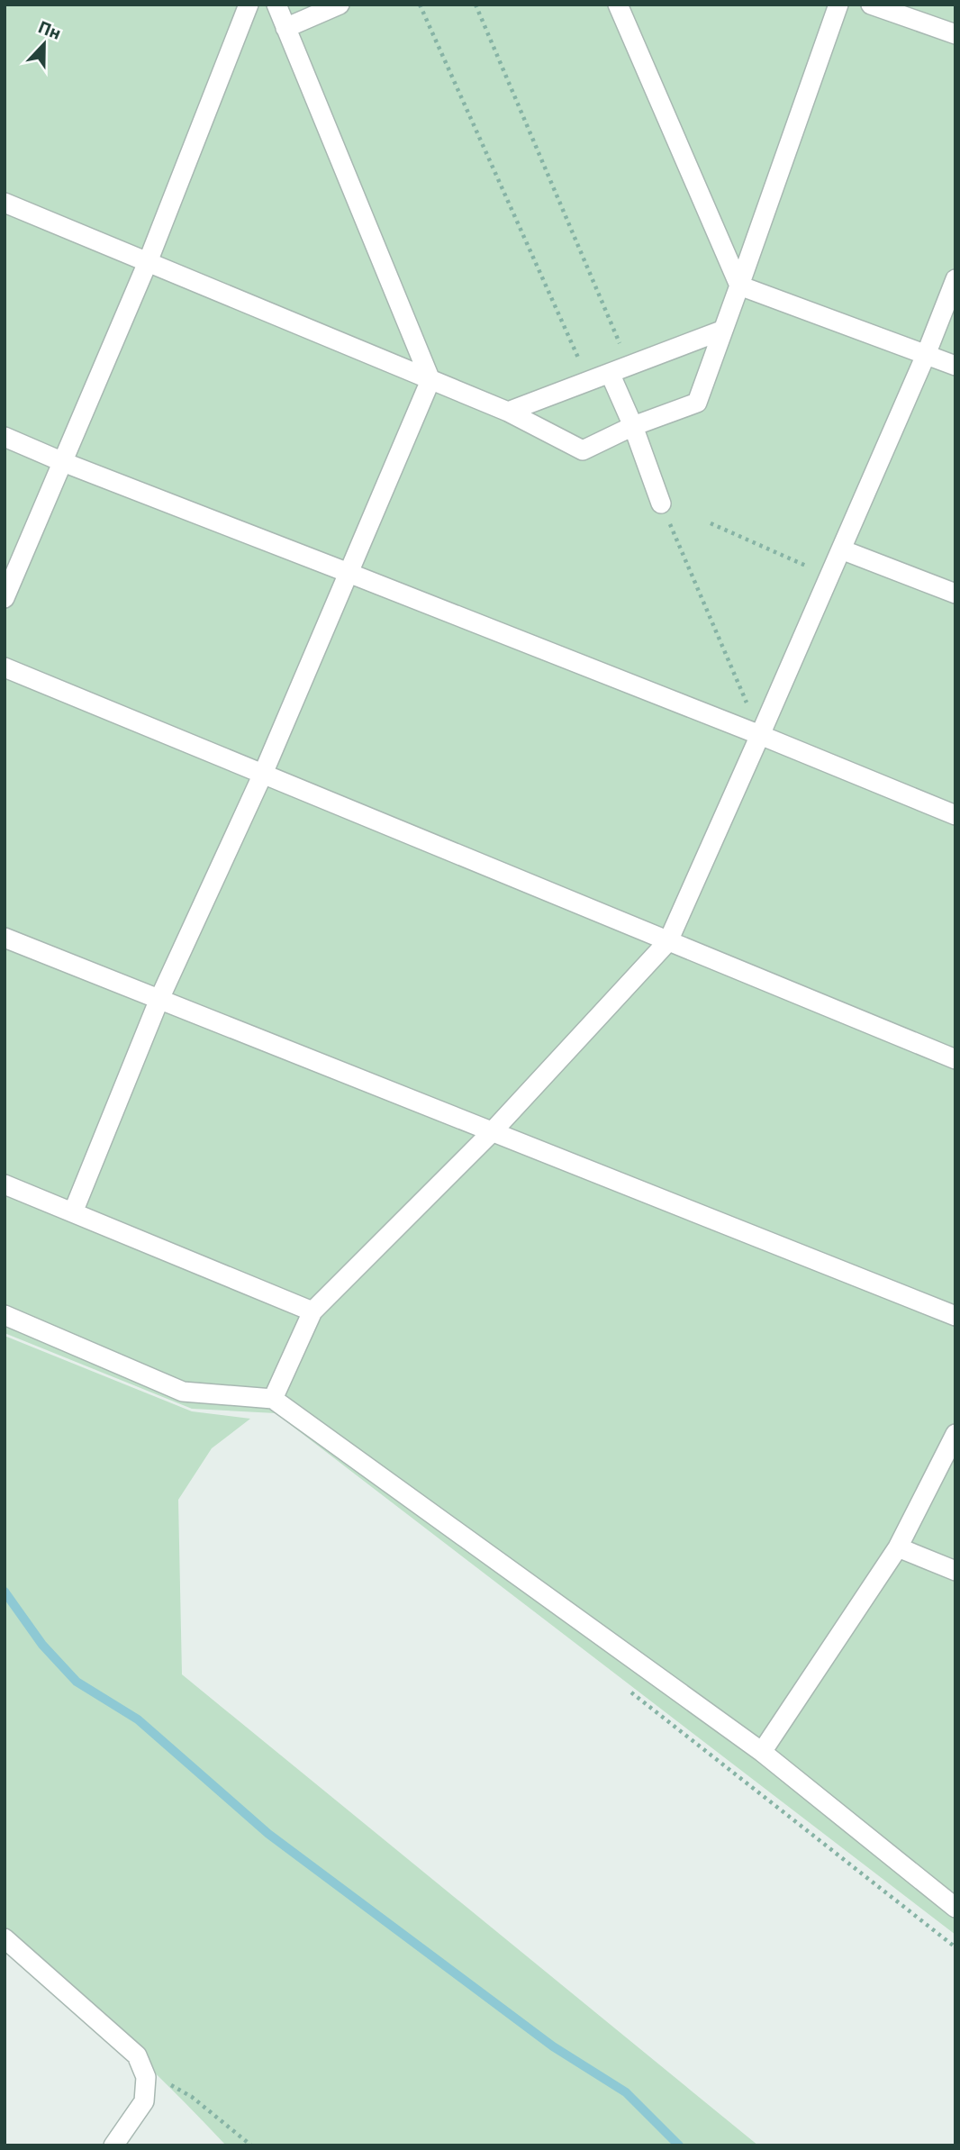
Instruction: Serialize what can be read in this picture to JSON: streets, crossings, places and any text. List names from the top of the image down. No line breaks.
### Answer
{"north":"top"}
